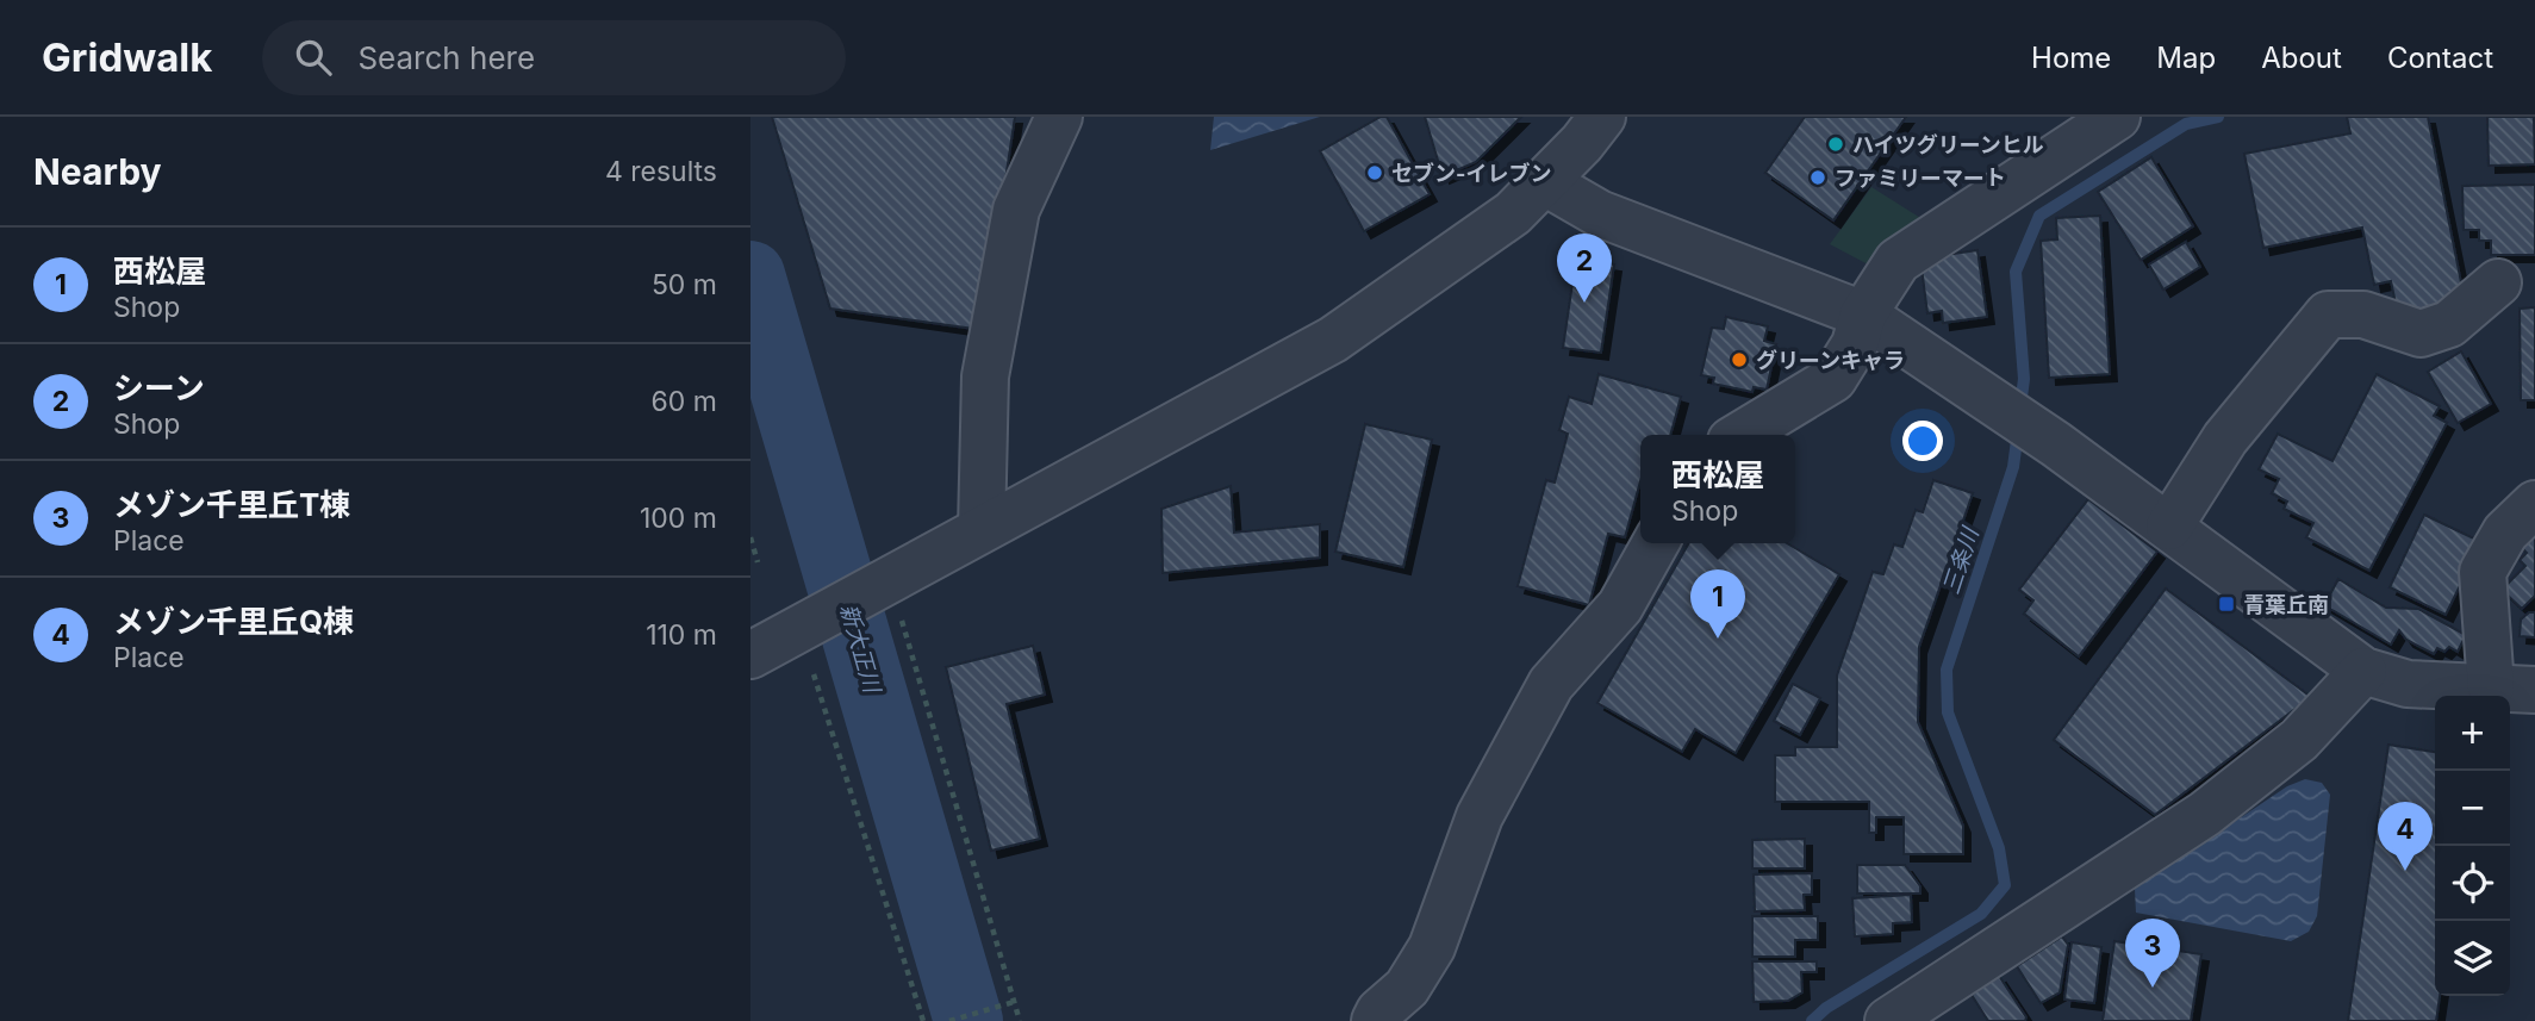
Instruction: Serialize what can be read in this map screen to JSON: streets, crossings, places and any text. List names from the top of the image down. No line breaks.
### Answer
{"water":["三条川","新大正川"],"places":{"other":["ハイツグリーンヒル","セブン-イレブン","ファミリーマート","グリーンキャラ"],"transit":["青葉丘南"]},"page":{"header":"Gridwalk","search":"Search here","nav":["Home","Map","About","Contact"],"heading":["Nearby","4 results"],"list":[{"mark":"1","name":"西松屋","note":"Shop","value":"50 m"},{"mark":"2","name":"シーン","note":"Shop","value":"60 m"},{"mark":"3","name":"メゾン千里丘T棟","note":"Place","value":"100 m"},{"mark":"4","name":"メゾン千里丘Q棟","note":"Place","value":"110 m"}],"pins":["2","1","4","3"],"popup":["西松屋","Shop"],"map_buttons":["+","−"]}}
